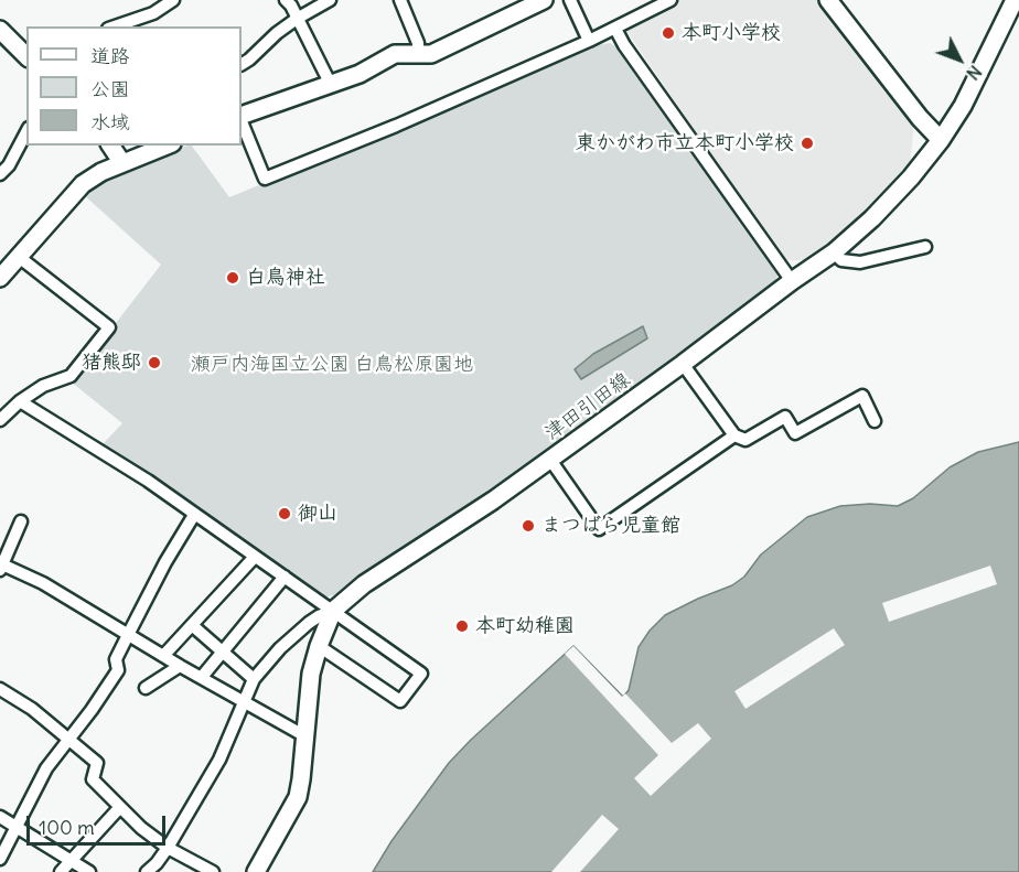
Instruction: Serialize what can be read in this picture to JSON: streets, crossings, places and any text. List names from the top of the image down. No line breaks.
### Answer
{"streets":{"main road":["津田引田線"]},"parks":["瀬戸内海国立公園 白鳥松原園地"],"places":["本町小学校","東かがわ市立本町小学校","白鳥神社","猪熊邸","御山","まつばら児童館","本町幼稚園"],"legend":["道路","公園","水域"],"scale_bar":"100 m","north":"bottom right"}
